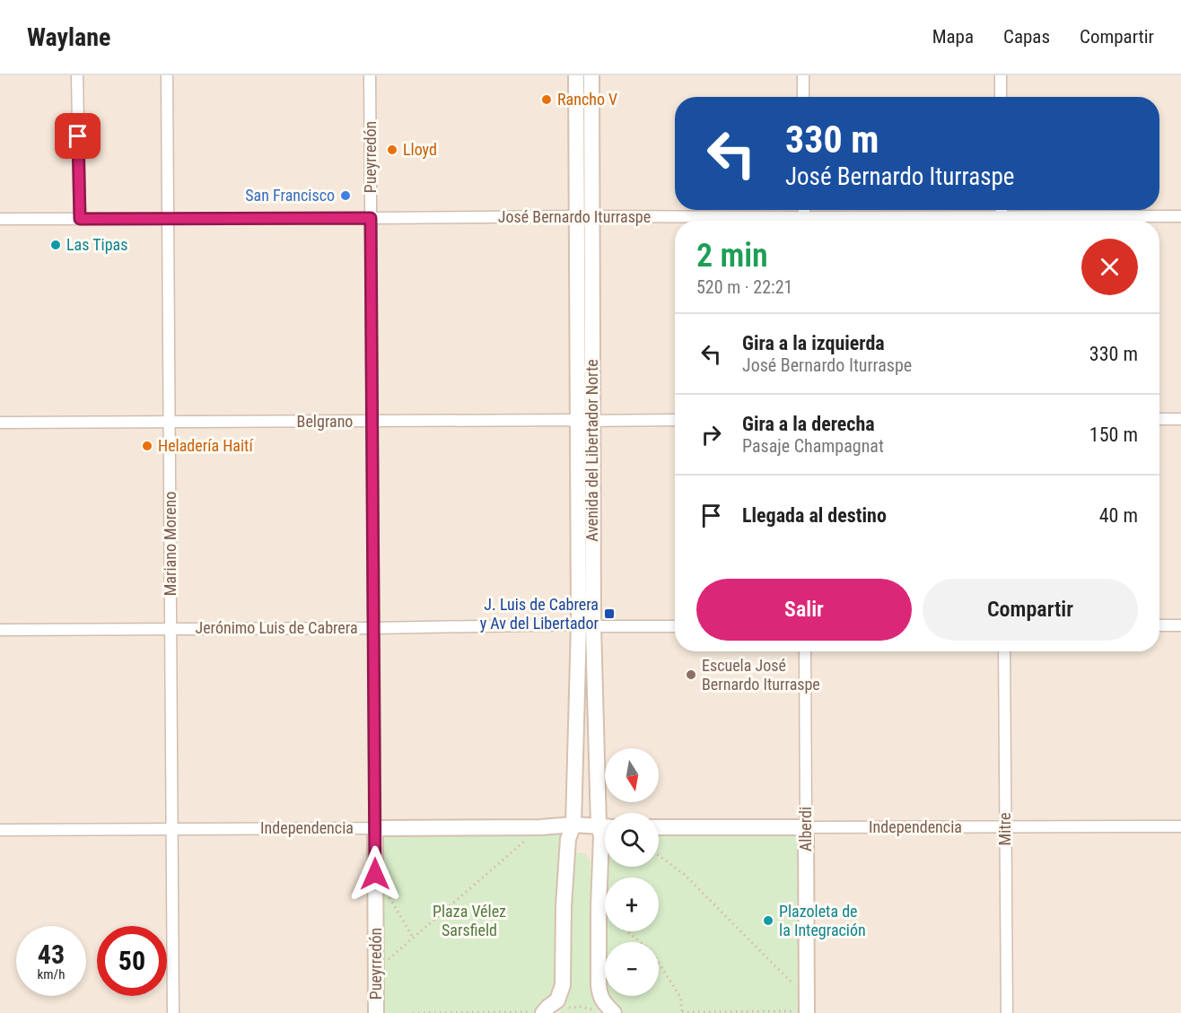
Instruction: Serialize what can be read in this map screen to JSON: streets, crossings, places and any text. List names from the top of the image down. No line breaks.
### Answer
{"streets":{"main road":["Pueyrredón","Avenida del Libertador Norte","Independencia","Alberdi"],"street":["José Bernardo Iturraspe","Belgrano","Mariano Moreno","Jerónimo Luis de Cabrera","Mitre"]},"crossings":[["Pueyrredón","José Bernardo Iturraspe"],["Pueyrredón","Belgrano"],["Pueyrredón","Jerónimo Luis de Cabrera"],["Pueyrredón","Independencia"],["José Bernardo Iturraspe","Avenida del Libertador Norte"],["José Bernardo Iturraspe","Mariano Moreno"],["Belgrano","Avenida del Libertador Norte"],["Belgrano","Mariano Moreno"],["Avenida del Libertador Norte","Jerónimo Luis de Cabrera"],["Avenida del Libertador Norte","Independencia"],["Mariano Moreno","Jerónimo Luis de Cabrera"],["Mariano Moreno","Independencia"],["Independencia","Alberdi"],["Independencia","Mitre"]],"parks":["Plaza Vélez Sarsfield"],"places":{"other":["Rancho V","Lloyd","San Francisco","Las Tipas","Heladería Haití","Escuela José Bernardo Iturraspe","Plazoleta de la Integración"],"transit":["J. Luis de Cabrera y Av del Libertador"]},"north":"bottom","page":{"header":"Waylane","nav":["Mapa","Capas","Compartir"],"turn":["330 m","José Bernardo Iturraspe"],"heading":["2 min","520 m · 22:21"],"list":[{"name":"Gira a la izquierda","note":"José Bernardo Iturraspe","value":"330 m"},{"name":"Gira a la derecha","note":"Pasaje Champagnat","value":"150 m"},{"name":"Llegada al destino","value":"40 m"}],"buttons":["Salir","Compartir"],"map_buttons":["+","−"],"speed":"43 km/h","limit":"50"}}
